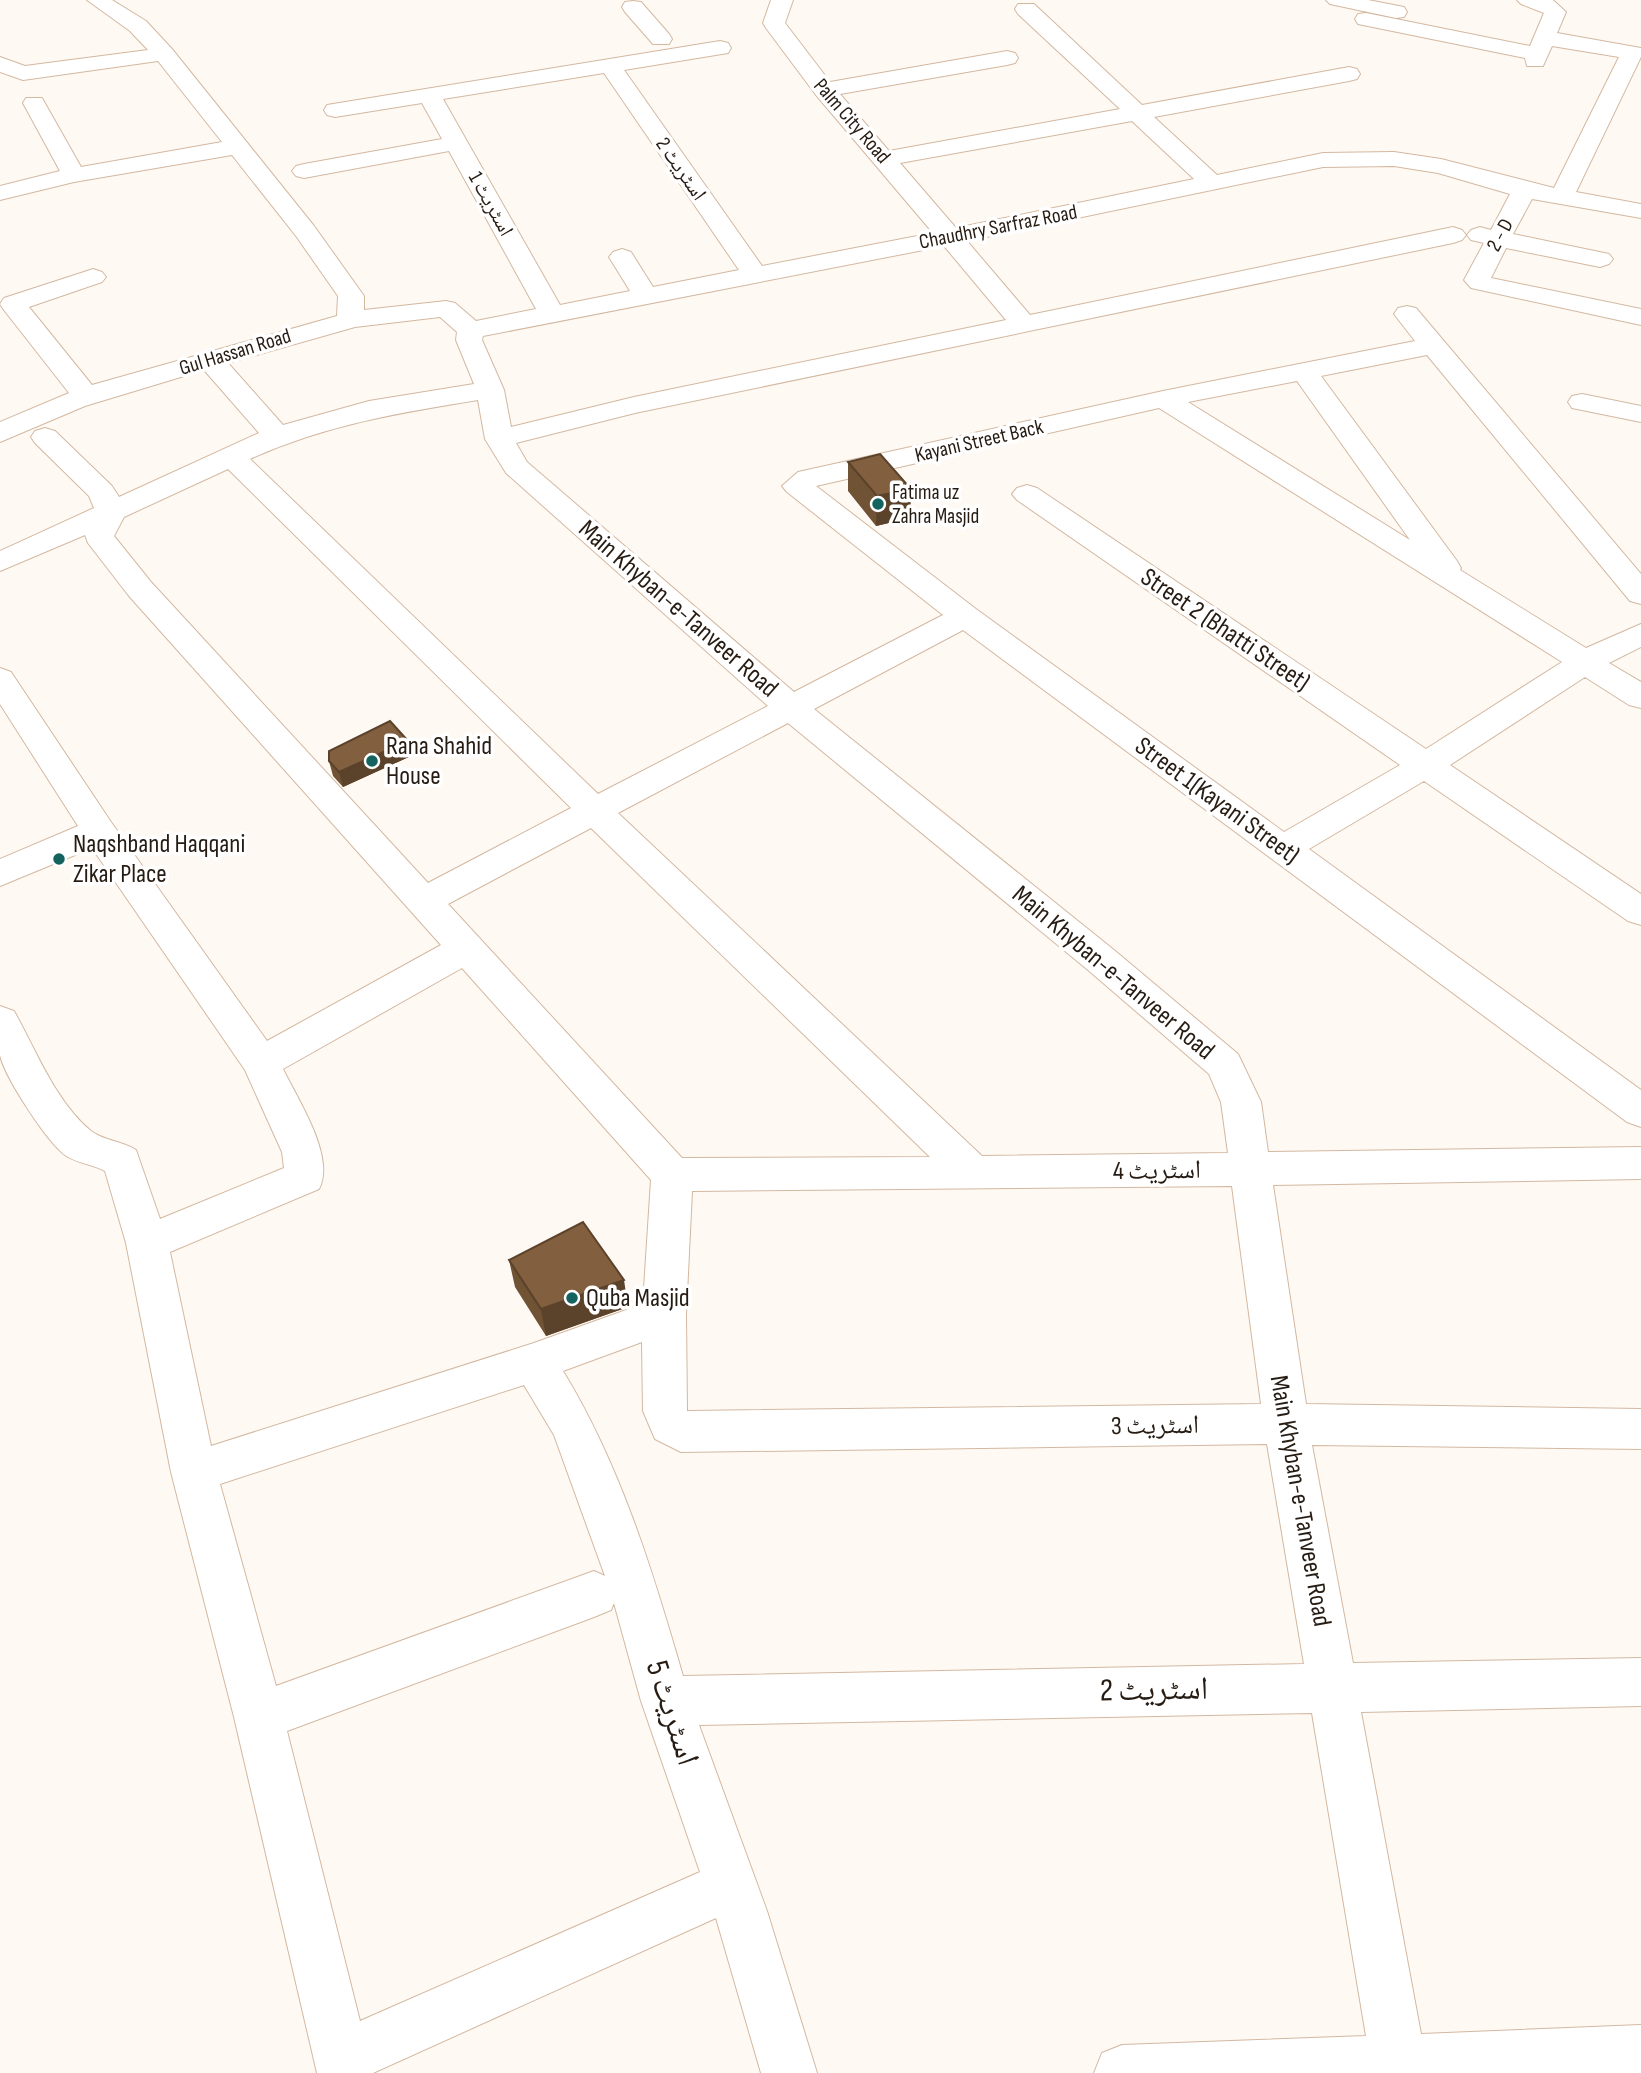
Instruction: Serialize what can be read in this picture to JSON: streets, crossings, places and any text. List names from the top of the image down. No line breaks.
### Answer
{"streets":{"street":["Palm City Road","اسٹریٹ 2","اسٹریٹ 1","Chaudhry Sarfraz Road","2 - D","Gul Hassan Road","Kayani Street Back","Main Khyban-e-Tanveer Road","Street 2 (Bhatti Street)","Street 1(Kayani Street)","اسٹریٹ 4","اسٹریٹ 3","اسٹریٹ 5"]},"crossings":[["Palm City Road","Chaudhry Sarfraz Road"],["اسٹریٹ 2","Chaudhry Sarfraz Road"],["اسٹریٹ 2","Main Khyban-e-Tanveer Road"],["اسٹریٹ 2","اسٹریٹ 5"],["اسٹریٹ 1","Chaudhry Sarfraz Road"],["Chaudhry Sarfraz Road","2 - D"],["Chaudhry Sarfraz Road","Gul Hassan Road"],["Chaudhry Sarfraz Road","Main Khyban-e-Tanveer Road"],["Gul Hassan Road","Main Khyban-e-Tanveer Road"],["Kayani Street Back","Street 1(Kayani Street)"],["Main Khyban-e-Tanveer Road","اسٹریٹ 4"],["Main Khyban-e-Tanveer Road","اسٹریٹ 3"]],"places":["Fatima uz Zahra Masjid","Rana Shahid House","Naqshband Haqqani Zikar Place","Quba Masjid"]}
